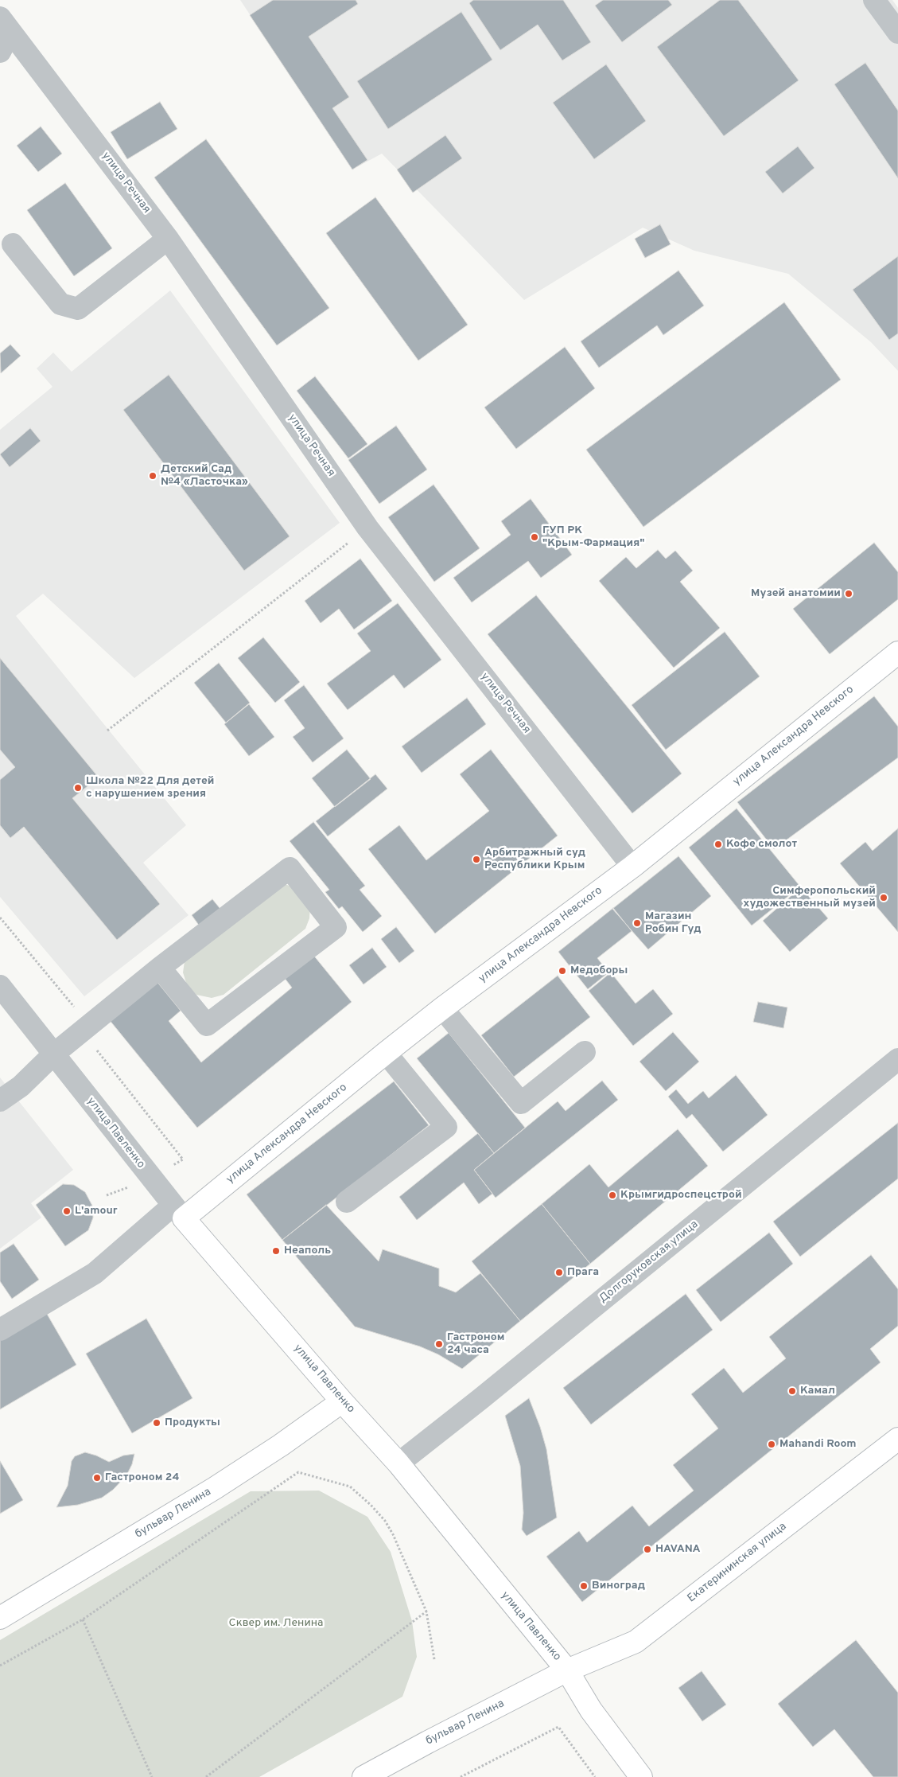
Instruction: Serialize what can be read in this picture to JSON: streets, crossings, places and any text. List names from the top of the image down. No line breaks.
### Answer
{"streets":{"main road":["улица Александра Невского","улица Павленко","бульвар Ленина","Екатерининская улица"],"street":["улица Речная","Долгоруковская улица"]},"crossings":[["улица Речная","улица Александра Невского"],["улица Александра Невского","улица Павленко"],["улица Павленко","Долгоруковская улица"],["улица Павленко","бульвар Ленина"],["улица Павленко","Екатерининская улица"],["бульвар Ленина","Екатерининская улица"]],"parks":["Сквер им. Ленина"],"places":["Детский Сад №4 «Ласточка»","ГУП РК \"Крым-Фармация\"","Музей анатомии","Школа №22 Для детей с нарушением зрения","Кофе смолот","Арбитражный суд Республики Крым","Симферопольский художественный музей","Магазин Робин Гуд","Медоборы","Крымгидроспецстрой","L'amour","Неаполь","Прага","Гастроном 24 часа","Камал","Продукты","Mahandi Room","Гастроном 24","HAVANA","Виноград"]}
